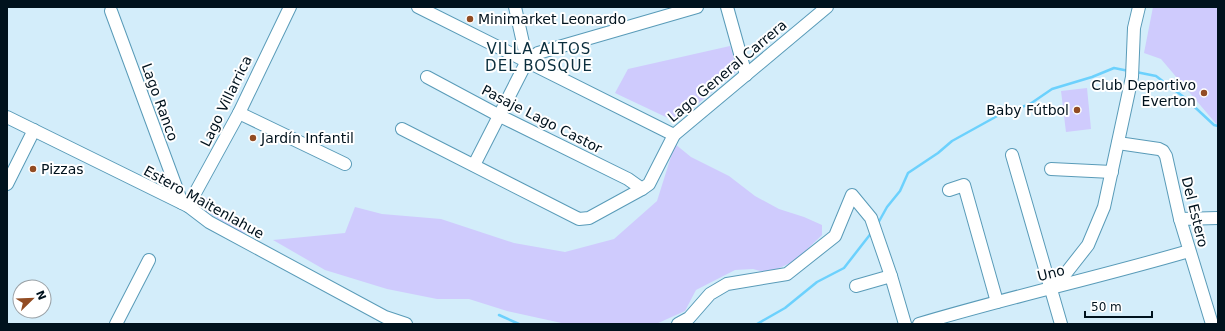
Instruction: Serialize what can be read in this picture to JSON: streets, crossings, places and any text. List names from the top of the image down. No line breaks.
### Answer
{"streets":{"street":["Lago General Carrera","Lago Villarrica","Lago Ranco","Pasaje Lago Castor","Estero Maitenlahue","Del Estero","Uno"]},"crossings":[["Lago General Carrera","Pasaje Lago Castor"],["Lago Villarrica","Lago Ranco"],["Lago Villarrica","Estero Maitenlahue"],["Lago Ranco","Estero Maitenlahue"],["Del Estero","Uno"]],"districts":["VILLA ALTOS DEL BOSQUE"],"places":["Minimarket Leonardo","Club Deportivo Everton","Baby Fútbol","Jardín Infantil","Pizzas"],"scale_bar":"50 m","north":"top right"}
